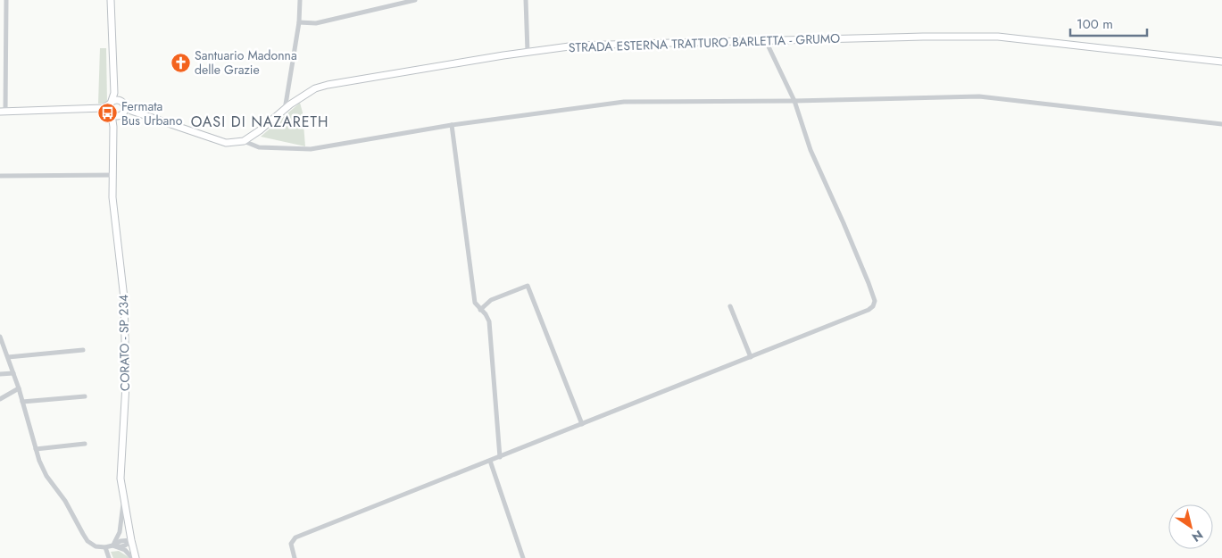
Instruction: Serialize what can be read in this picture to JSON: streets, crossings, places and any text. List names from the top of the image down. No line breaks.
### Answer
{"streets":{"street":["STRADA ESTERNA TRATTURO BARLETTA - GRUMO","CORATO - SP 234"]},"districts":["OASI DI NAZARETH"],"places":{"church":["Santuario Madonna delle Grazie"],"bus stop":["Fermata Bus Urbano"]},"scale_bar":"100 m","north":"bottom right"}
